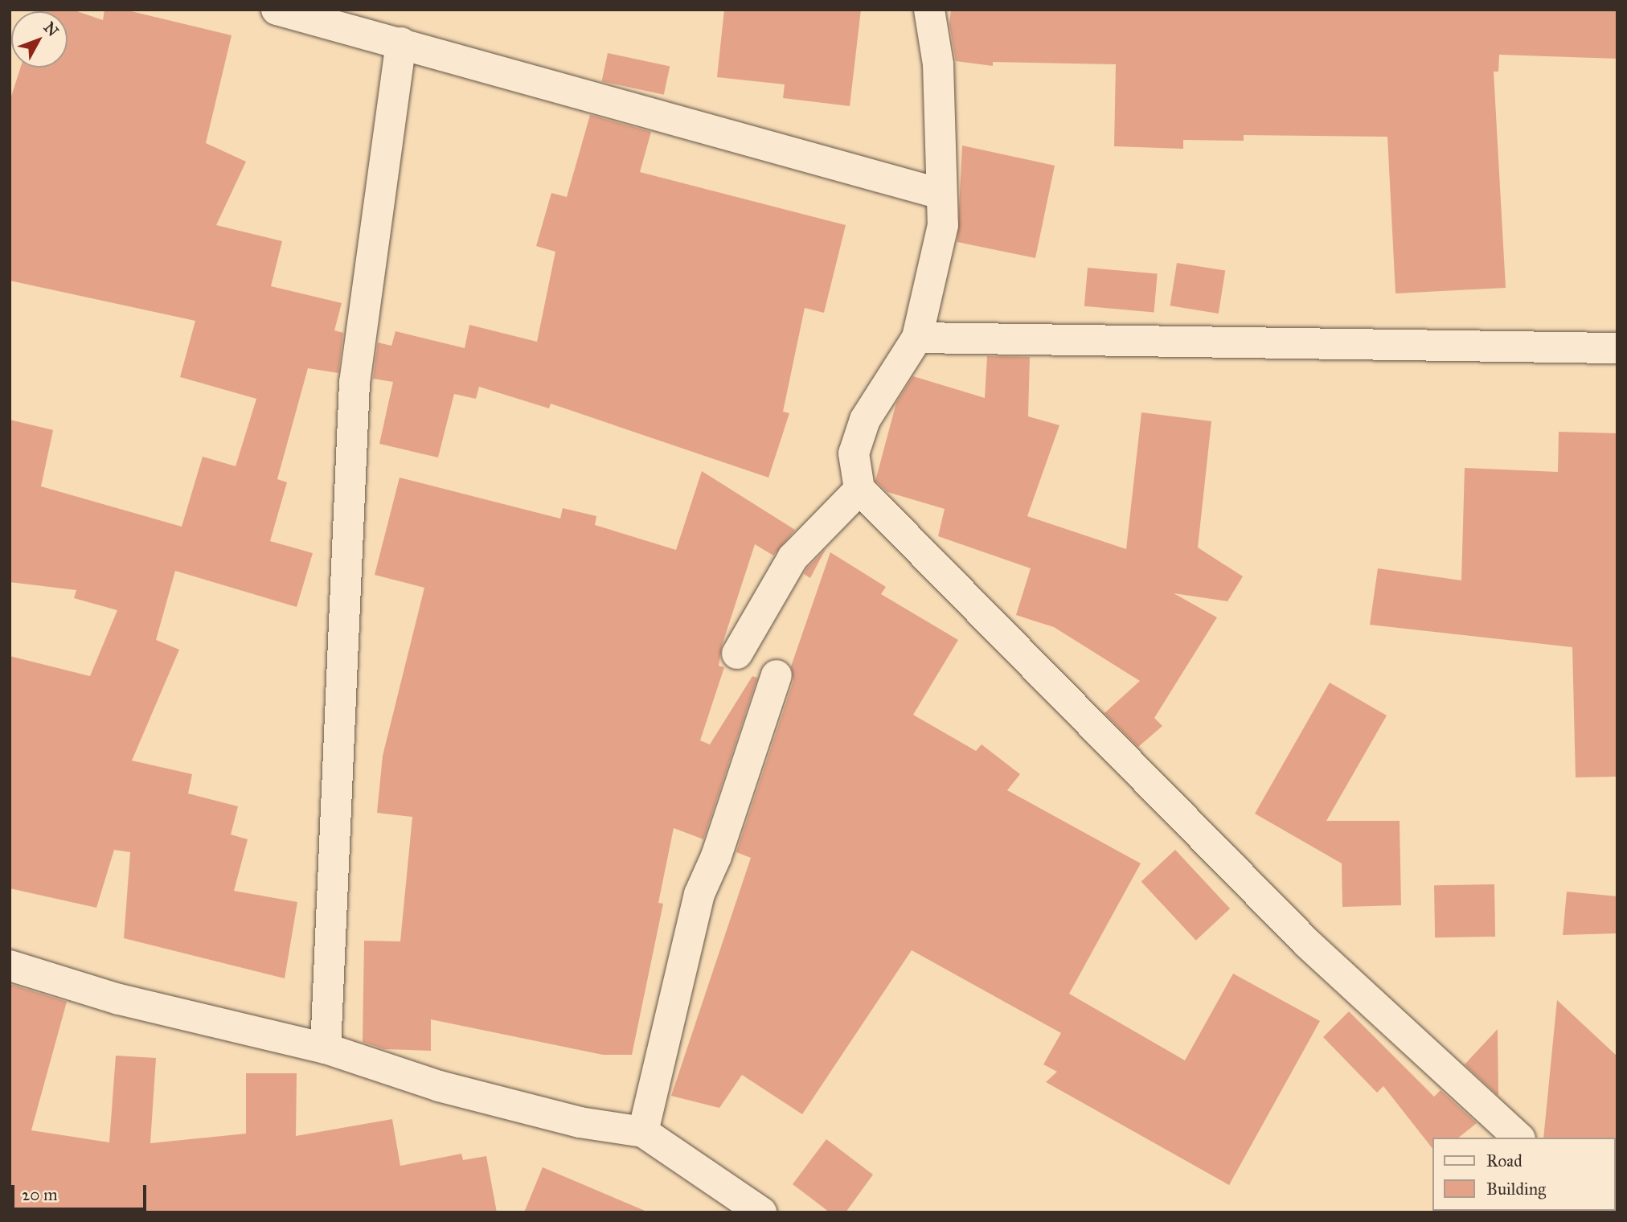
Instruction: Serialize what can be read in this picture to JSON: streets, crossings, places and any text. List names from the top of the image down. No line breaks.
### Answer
{"legend":["Road","Building"],"scale_bar":"20 m","north":"top right"}
